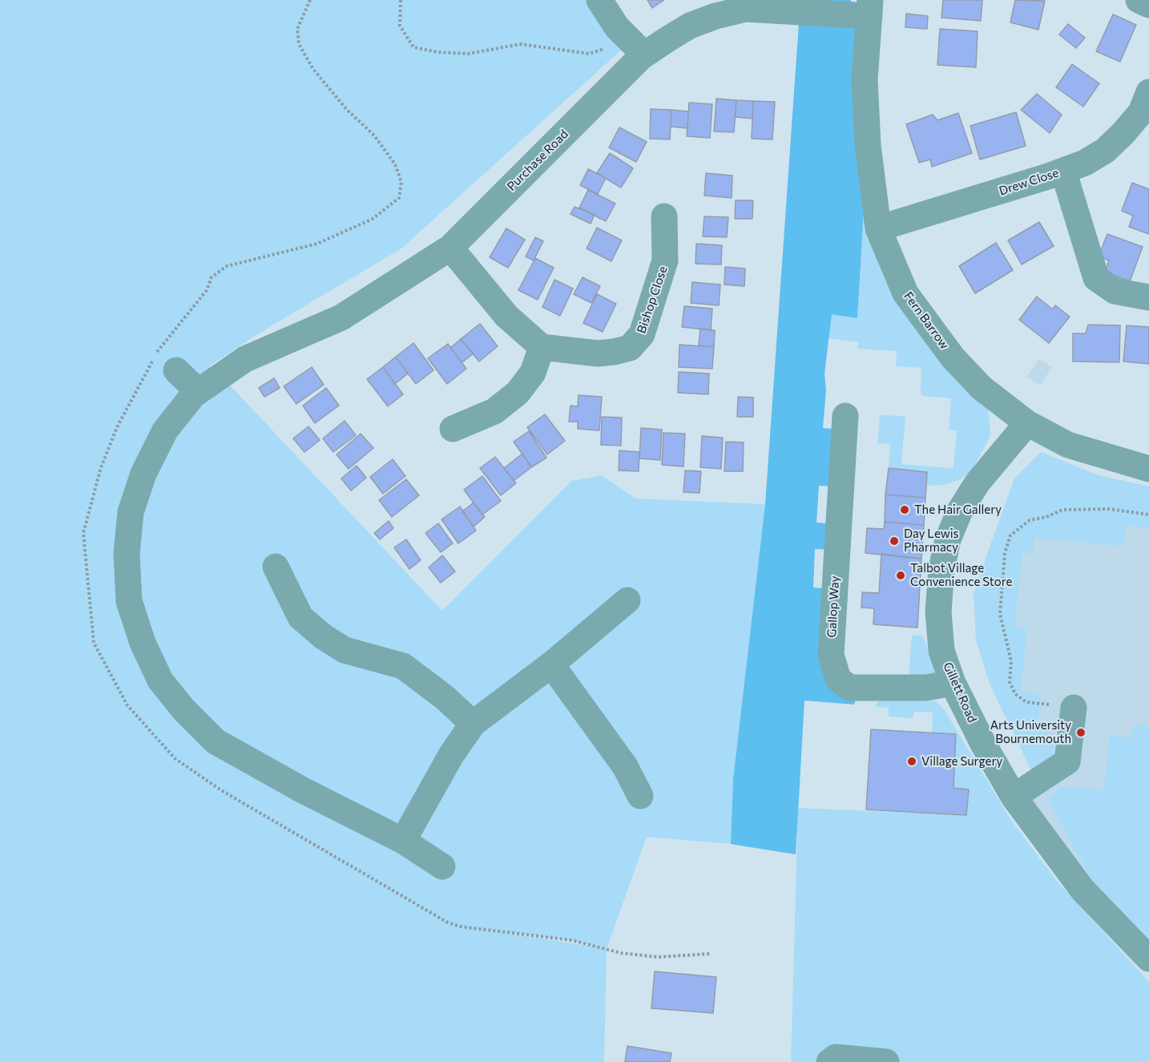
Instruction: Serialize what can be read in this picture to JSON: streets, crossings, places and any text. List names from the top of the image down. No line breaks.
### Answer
{"streets":{"street":["Purchase Road","Drew Close","Bishop Close","Fern Barrow","Gallop Way","Gillett Road"]},"crossings":[["Purchase Road","Fern Barrow"],["Drew Close","Fern Barrow"],["Fern Barrow","Gillett Road"],["Gallop Way","Gillett Road"]],"places":["The Hair Gallery","Day Lewis Pharmacy","Talbot Village Convenience Store","Arts University Bournemouth","Village Surgery"]}
